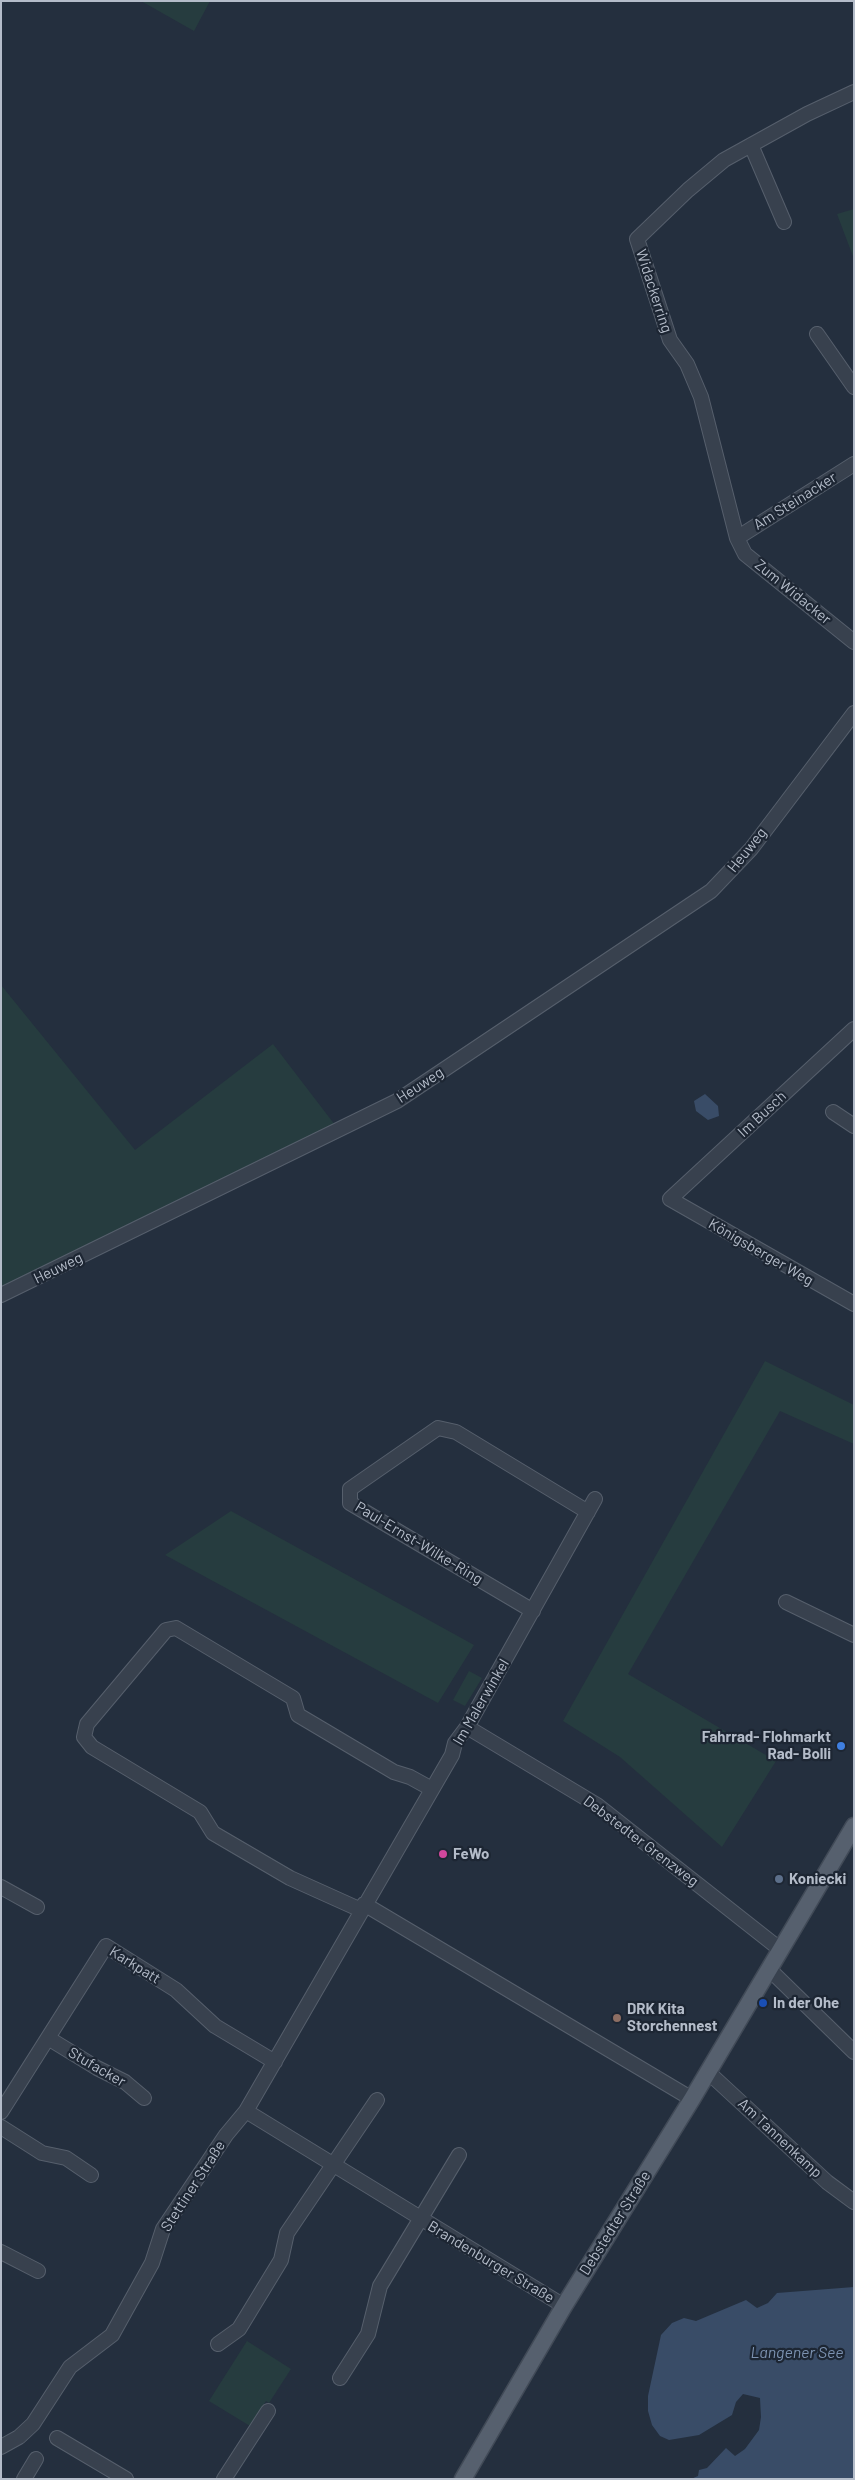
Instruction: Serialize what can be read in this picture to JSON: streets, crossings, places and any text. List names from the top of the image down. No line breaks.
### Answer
{"streets":{"main road":["Debstedter Straße"],"street":["Widackerring","Am Steinacker","Zum Widacker","Heuweg","Im Busch","Königsberger Weg","Paul-Ernst-Wilke-Ring","Im Malerwinkel","Debstedter Grenzweg","Karkpatt","Stufacker","Am Tannenkamp","Stettiner Straße","Brandenburger Straße"]},"crossings":[["Widackerring","Am Steinacker"],["Widackerring","Zum Widacker"],["Am Steinacker","Zum Widacker"],["Im Busch","Königsberger Weg"],["Paul-Ernst-Wilke-Ring","Im Malerwinkel"],["Im Malerwinkel","Debstedter Grenzweg"],["Im Malerwinkel","Stettiner Straße"],["Debstedter Grenzweg","Debstedter Straße"],["Karkpatt","Stufacker"],["Karkpatt","Stettiner Straße"],["Am Tannenkamp","Debstedter Straße"],["Stettiner Straße","Brandenburger Straße"],["Debstedter Straße","Brandenburger Straße"]],"water":["Langener See"],"places":["Fahrrad- Flohmarkt Rad- Bolli","FeWo","Koniecki","In der Ohe","DRK Kita Storchennest"]}
